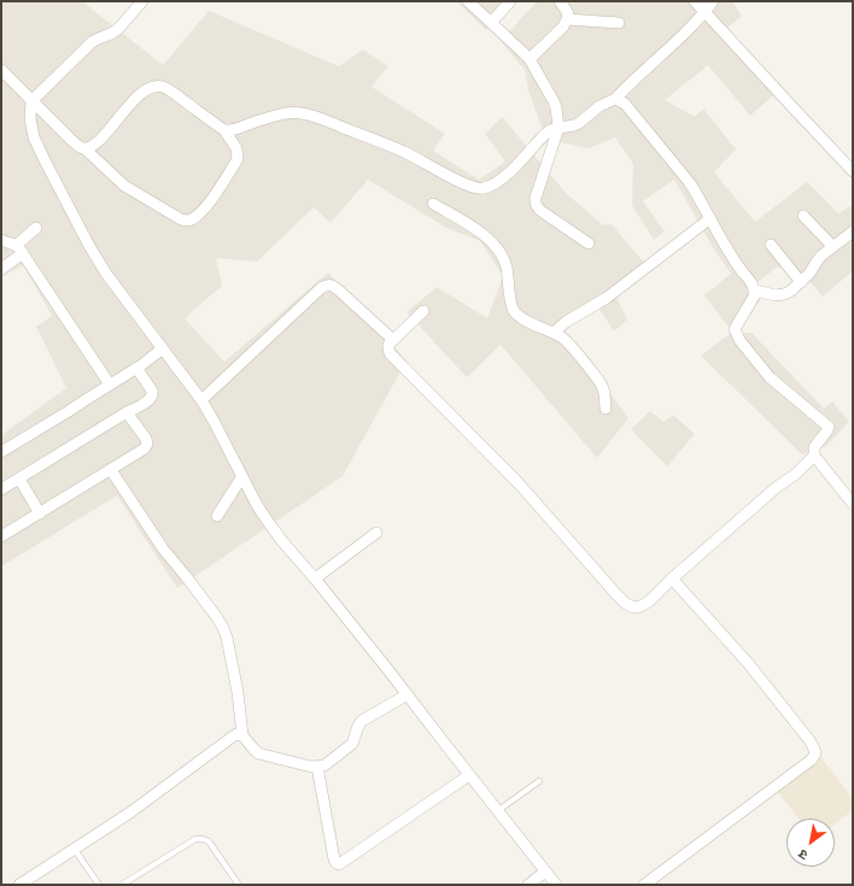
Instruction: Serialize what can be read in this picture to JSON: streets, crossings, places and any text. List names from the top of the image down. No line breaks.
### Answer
{"north":"bottom left"}
